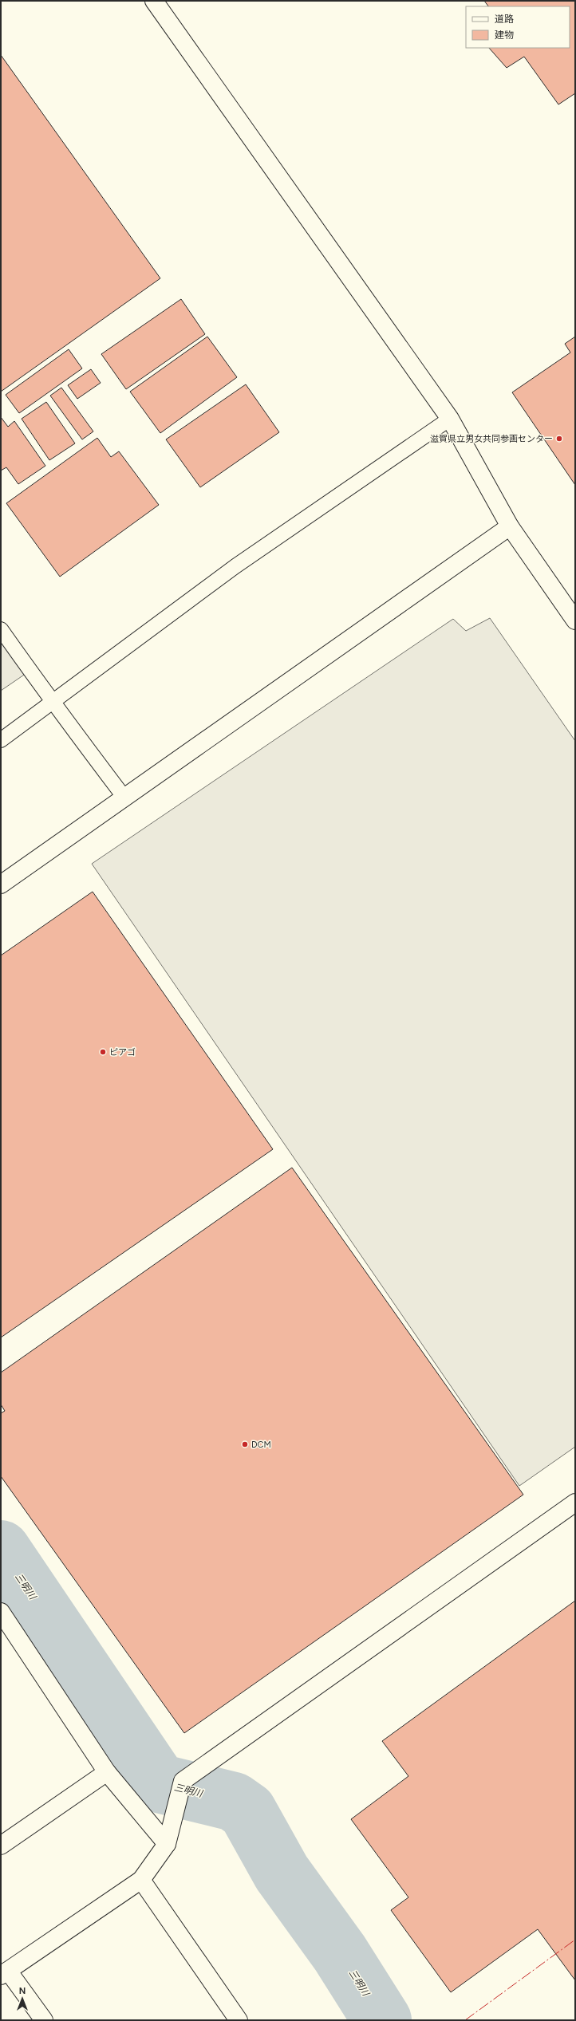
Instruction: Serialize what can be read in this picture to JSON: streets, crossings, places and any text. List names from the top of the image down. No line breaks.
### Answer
{"water":["三明川"],"places":["滋賀県立男女共同参画センター","ピアゴ","DCM"],"legend":["道路","建物"],"north":"top"}
